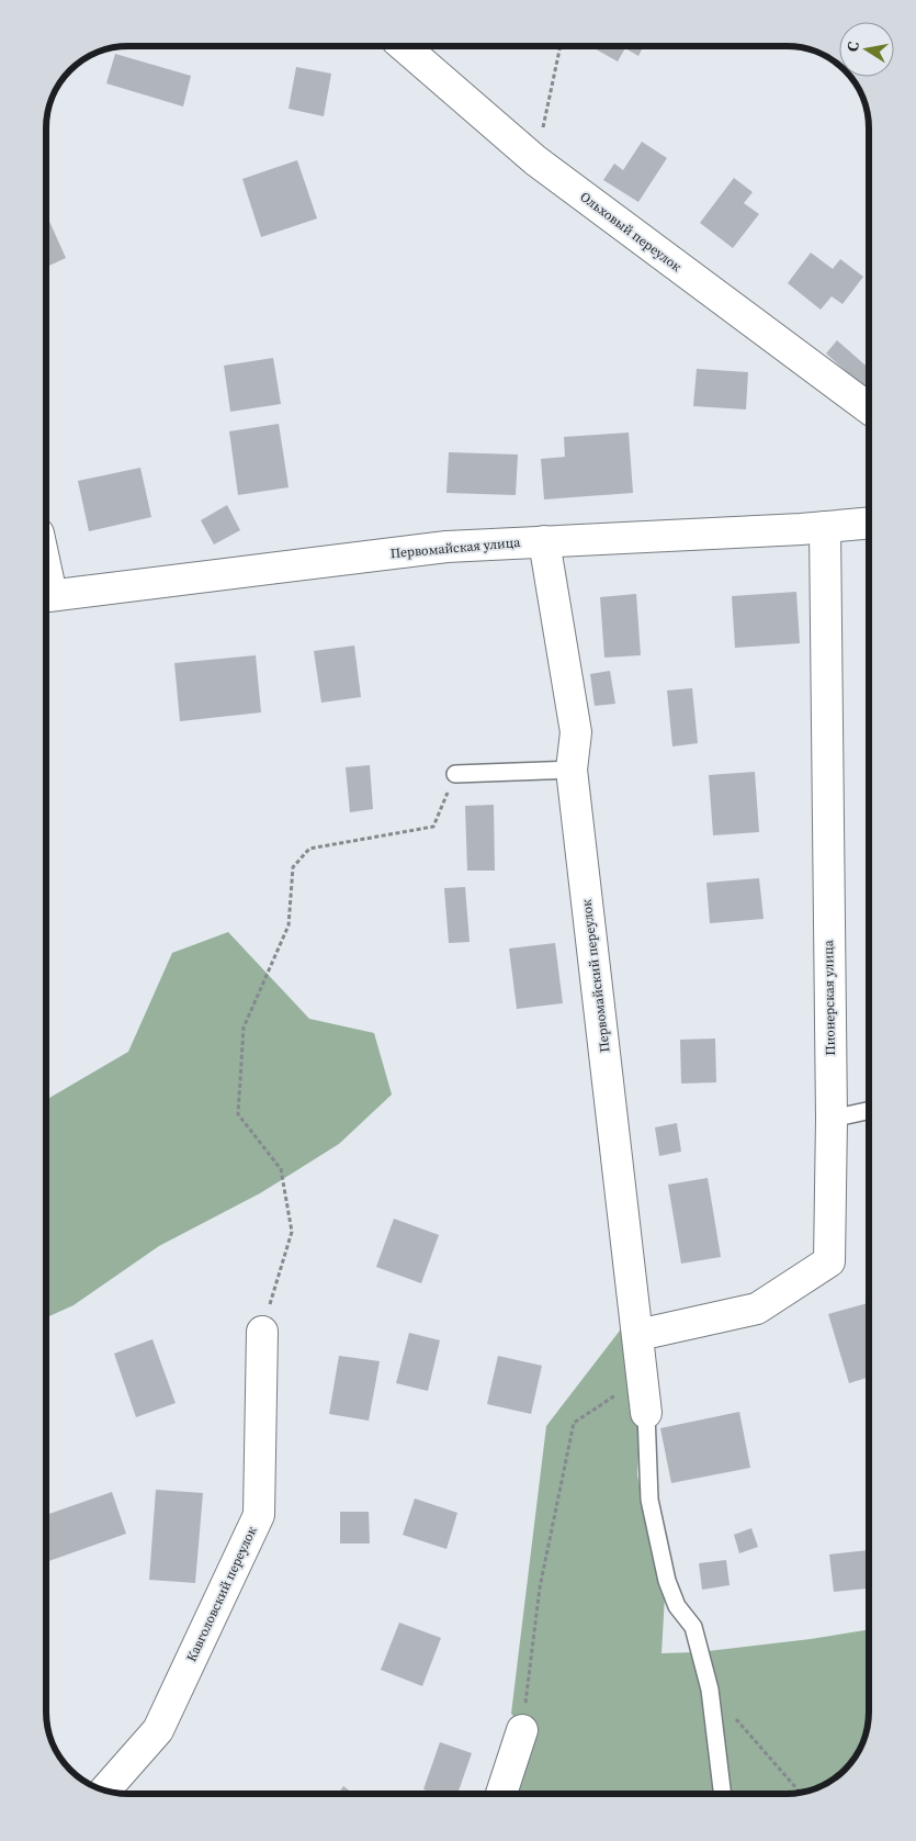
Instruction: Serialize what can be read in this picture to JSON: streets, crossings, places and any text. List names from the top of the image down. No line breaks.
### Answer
{"streets":{"street":["Ольховый переулок","Первомайская улица","Первомайский переулок","Пионерская улица","Кавголовский переулок"]},"crossings":[["Первомайская улица","Первомайский переулок"],["Первомайская улица","Пионерская улица"],["Первомайский переулок","Пионерская улица"]],"north":"left"}
